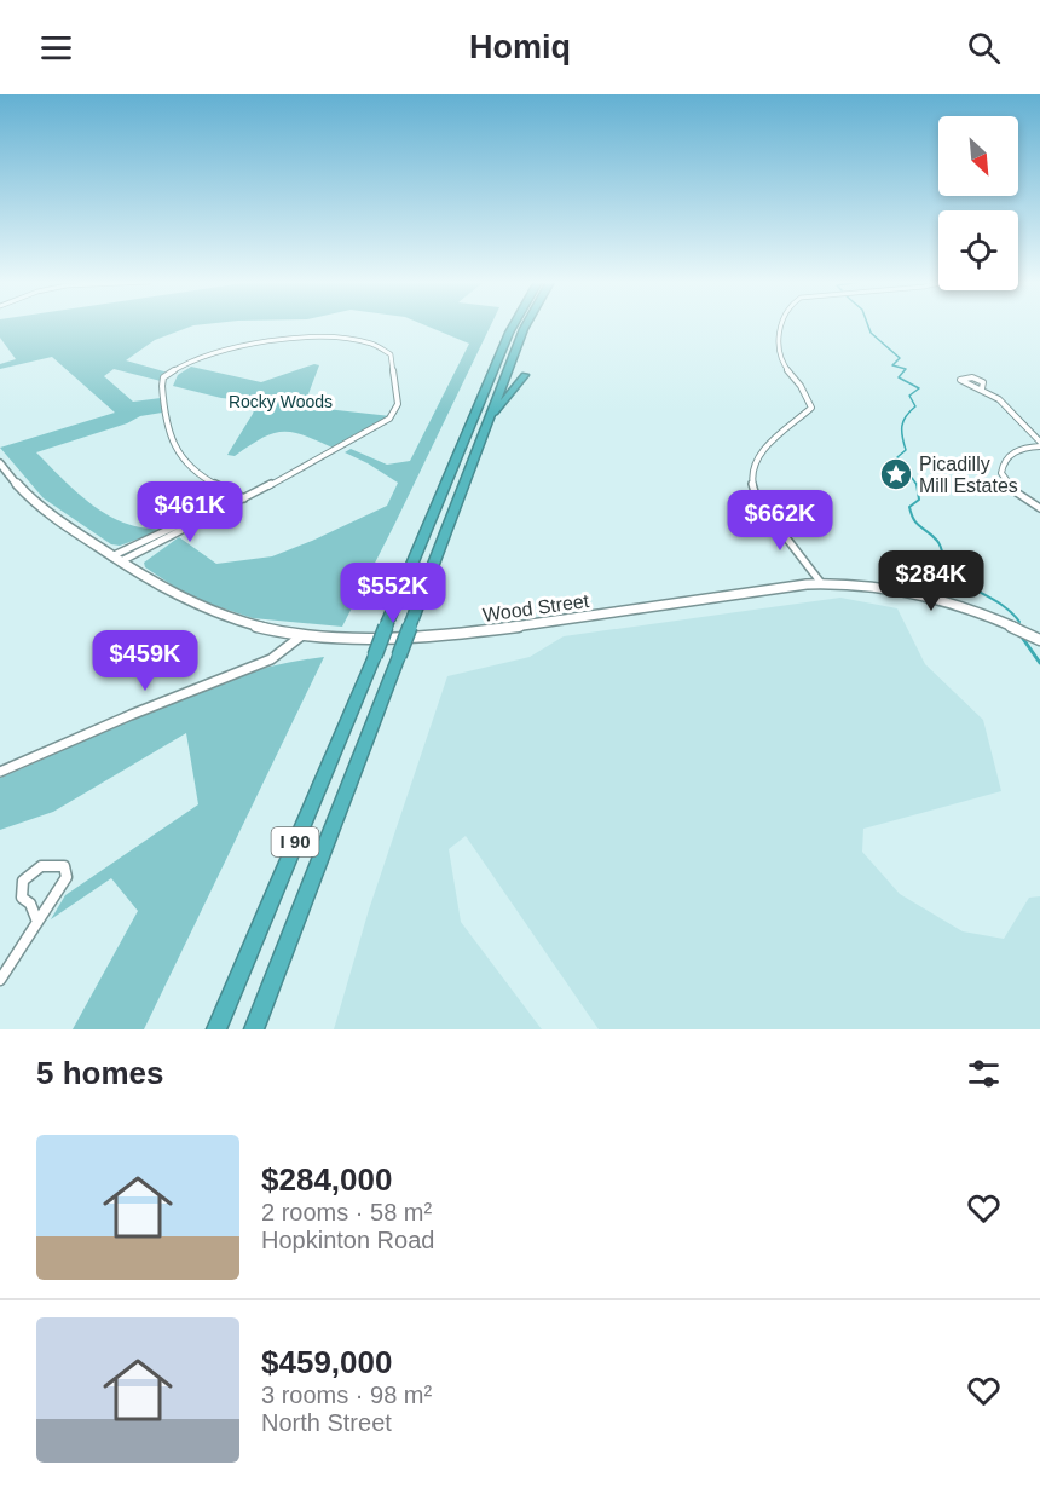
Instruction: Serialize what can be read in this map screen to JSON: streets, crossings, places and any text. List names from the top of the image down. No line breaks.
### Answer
{"streets":{"highway":["I 90"],"main road":["Wood Street"]},"parks":["Rocky Woods"],"places":{"place":["Picadilly Mill Estates"]},"north":"bottom right","page":{"header":"Homiq","price":["$461K","$662K","$284K","$552K","$459K"],"heading":"5 homes","list":[{"name":"$284,000","note":"2 rooms · 58 m² · Hopkinton Road"},{"name":"$459,000","note":"3 rooms · 98 m² · North Street"}]}}
